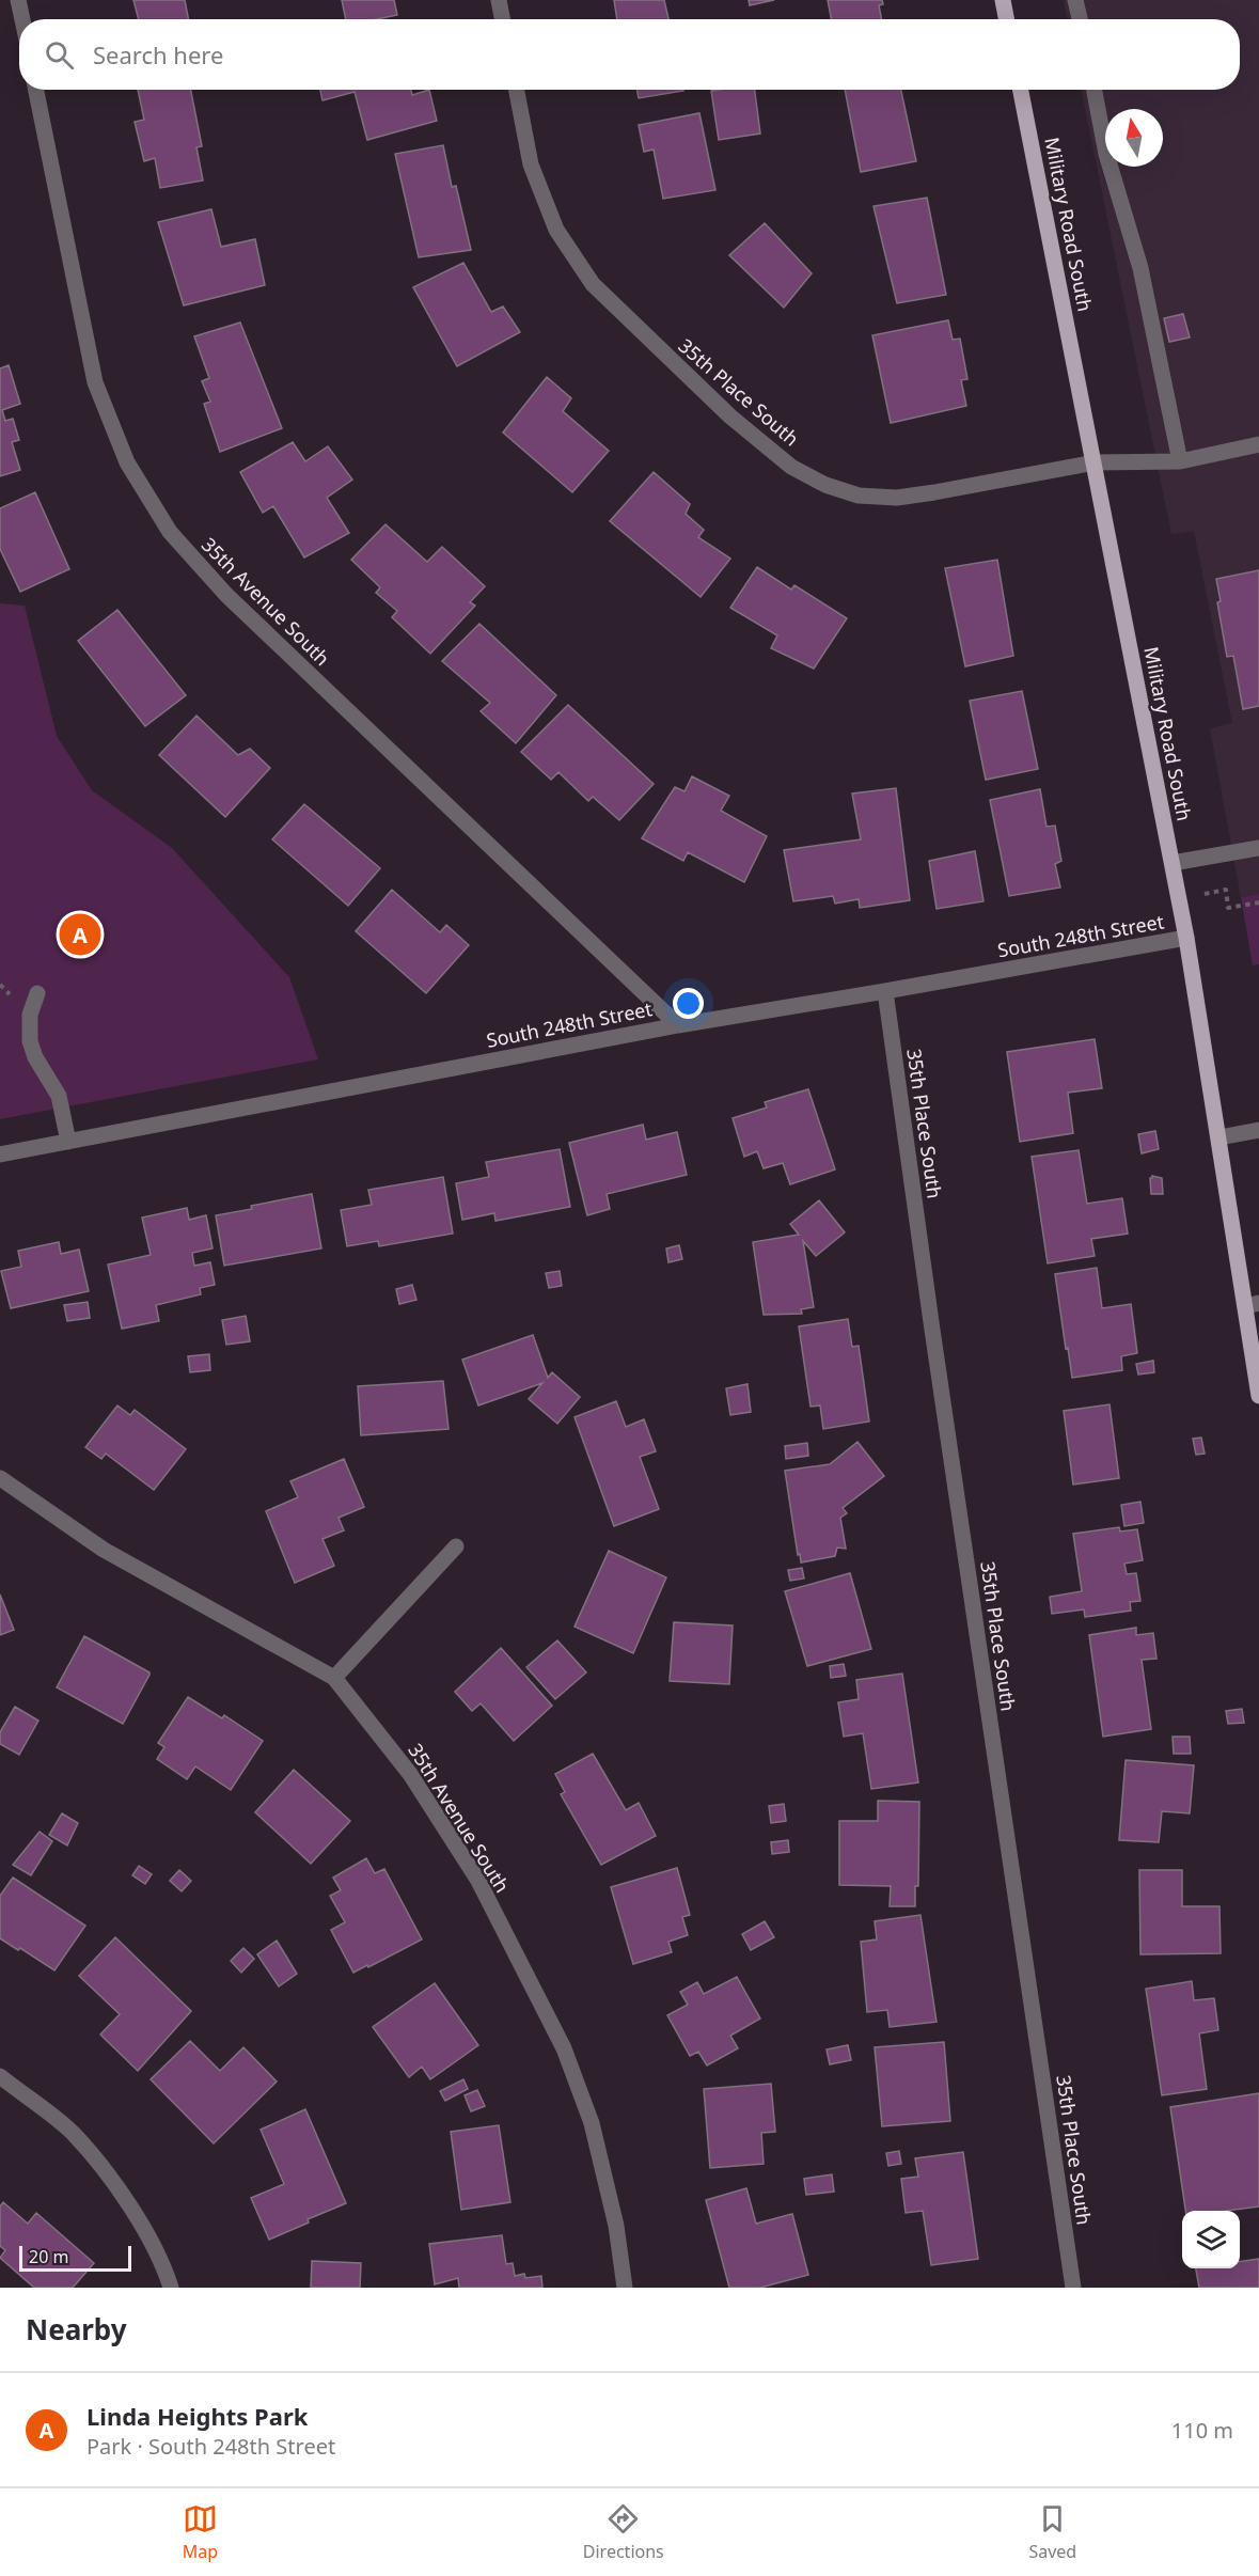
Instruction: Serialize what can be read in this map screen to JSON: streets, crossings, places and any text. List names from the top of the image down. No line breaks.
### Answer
{"streets":{"main road":["Military Road South"],"street":["35th Place South","35th Avenue South","South 248th Street"]},"crossings":[["Military Road South","35th Place South"],["Military Road South","South 248th Street"],["35th Place South","South 248th Street"],["35th Avenue South","South 248th Street"]],"scale_bar":"20 m","north":"top","page":{"search":"Search here","pins":"A","scale":"20 m","heading":"Nearby","list":[{"mark":"A","name":"Linda Heights Park","note":"Park · South 248th Street","value":"110 m"}],"nav":["Map","Directions","Saved"]}}
